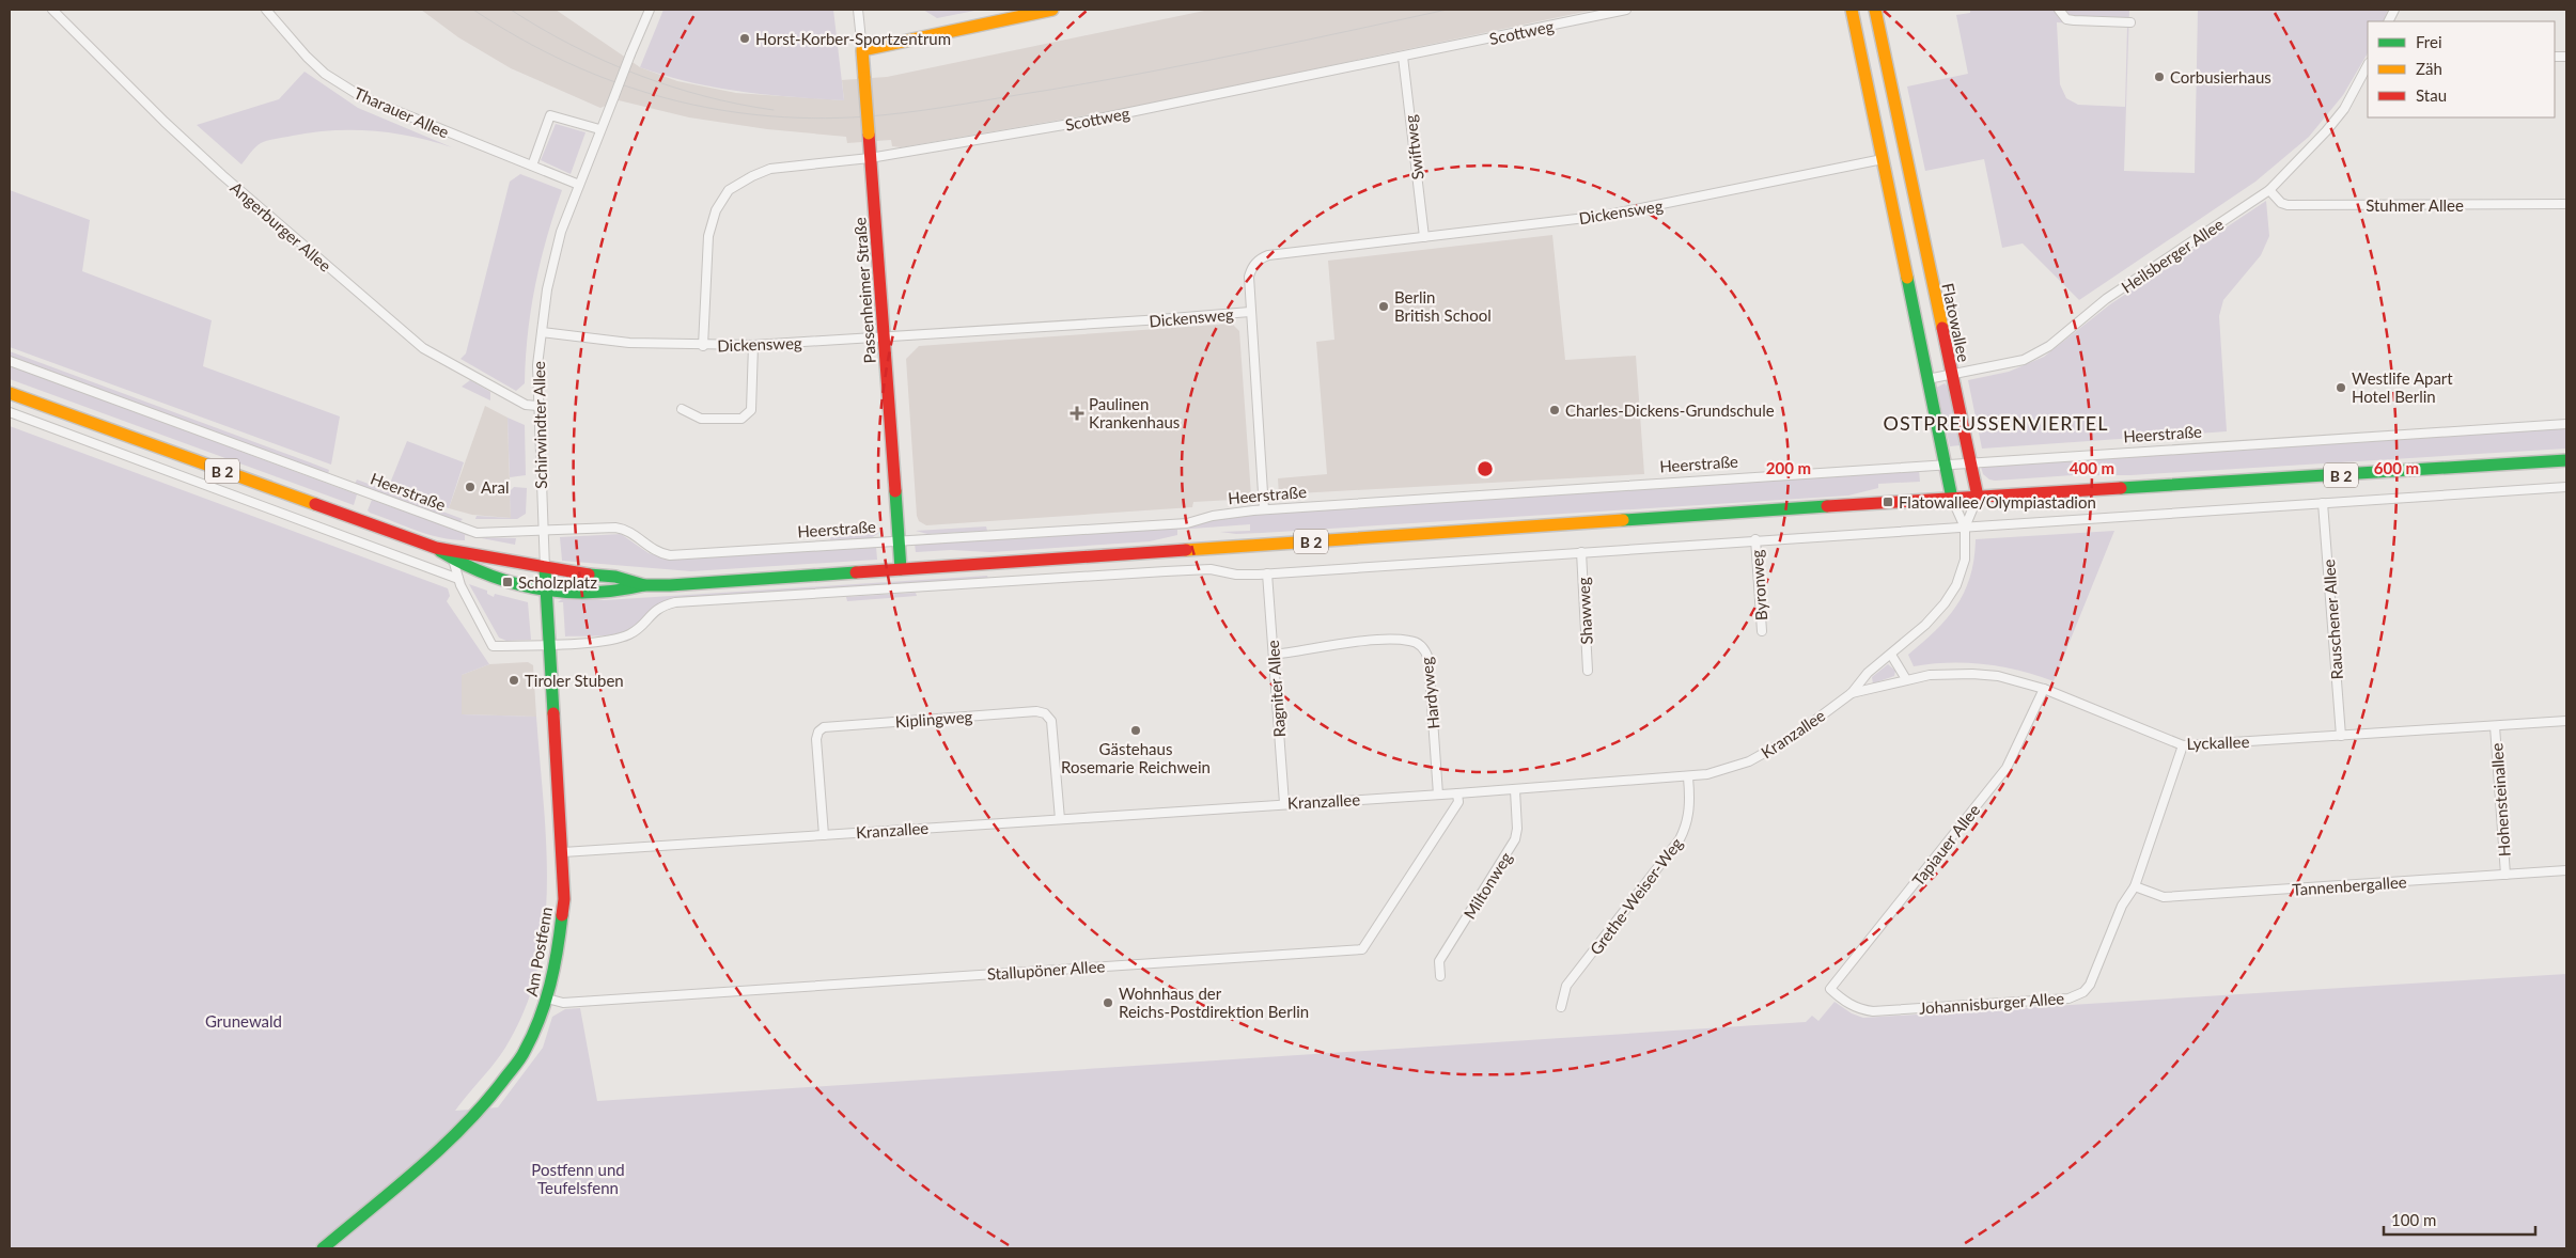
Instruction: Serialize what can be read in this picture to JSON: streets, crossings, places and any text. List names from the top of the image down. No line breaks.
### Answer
{"streets":{"main road":["Passenheimer Straße","Flatowallee","B 2","Am Postfenn"],"street":["Scottweg","Tharauer Allee","Swiftweg","Stuhmer Allee","Dickensweg","Angerburger Allee","Heilsberger Allee","Schirwindter Allee","Heerstraße","Byronweg","Shawweg","Rauschener Allee","Ragniter Allee","Hardyweg","Kiplingweg","Kranzallee","Lyckallee","Hohensteinallee","Tapiauer Allee","Miltonweg","Tannenbergallee","Grethe-Weiser-Weg","Stallupöner Allee","Johannisburger Allee"]},"crossings":[["Scottweg","Swiftweg"],["Scottweg","Dickensweg"],["Scottweg","Passenheimer Straße"],["Tharauer Allee","Schirwindter Allee"],["Swiftweg","Dickensweg"],["Stuhmer Allee","Heilsberger Allee"],["Dickensweg","Passenheimer Straße"],["Dickensweg","Schirwindter Allee"],["Angerburger Allee","Schirwindter Allee"],["Heilsberger Allee","Flatowallee"],["Passenheimer Straße","Heerstraße"],["Passenheimer Straße","B 2"],["Flatowallee","Heerstraße"],["Flatowallee","B 2"],["Schirwindter Allee","Heerstraße"],["Schirwindter Allee","B 2"],["Schirwindter Allee","Am Postfenn"],["B 2","Am Postfenn"],["Rauschener Allee","Lyckallee"],["Ragniter Allee","Hardyweg"],["Ragniter Allee","Kranzallee"],["Hardyweg","Kranzallee"],["Kiplingweg","Kranzallee"],["Kranzallee","Lyckallee"],["Kranzallee","Miltonweg"],["Kranzallee","Grethe-Weiser-Weg"],["Kranzallee","Am Postfenn"],["Kranzallee","Stallupöner Allee"],["Lyckallee","Hohensteinallee"],["Lyckallee","Tapiauer Allee"],["Lyckallee","Johannisburger Allee"],["Hohensteinallee","Tannenbergallee"],["Tapiauer Allee","Johannisburger Allee"],["Tannenbergallee","Johannisburger Allee"],["Am Postfenn","Stallupöner Allee"]],"districts":["OSTPREUSSENVIERTEL"],"parks":["Grunewald","Postfenn und Teufelsfenn"],"places":{"other":["Horst-Korber-Sportzentrum","Corbusierhaus","Berlin British School","Westlife Apart Hotel Berlin","Charles-Dickens-Grundschule","Aral","Tiroler Stuben","Gästehaus Rosemarie Reichwein","Wohnhaus der Reichs-Postdirektion Berlin"],"health":["Paulinen Krankenhaus"],"transit":["Flatowallee/Olympiastadion","Scholzplatz"]},"legend":["Frei","Zäh","Stau"],"scale_bar":"100 m","rings":["200 m","400 m","600 m"]}
